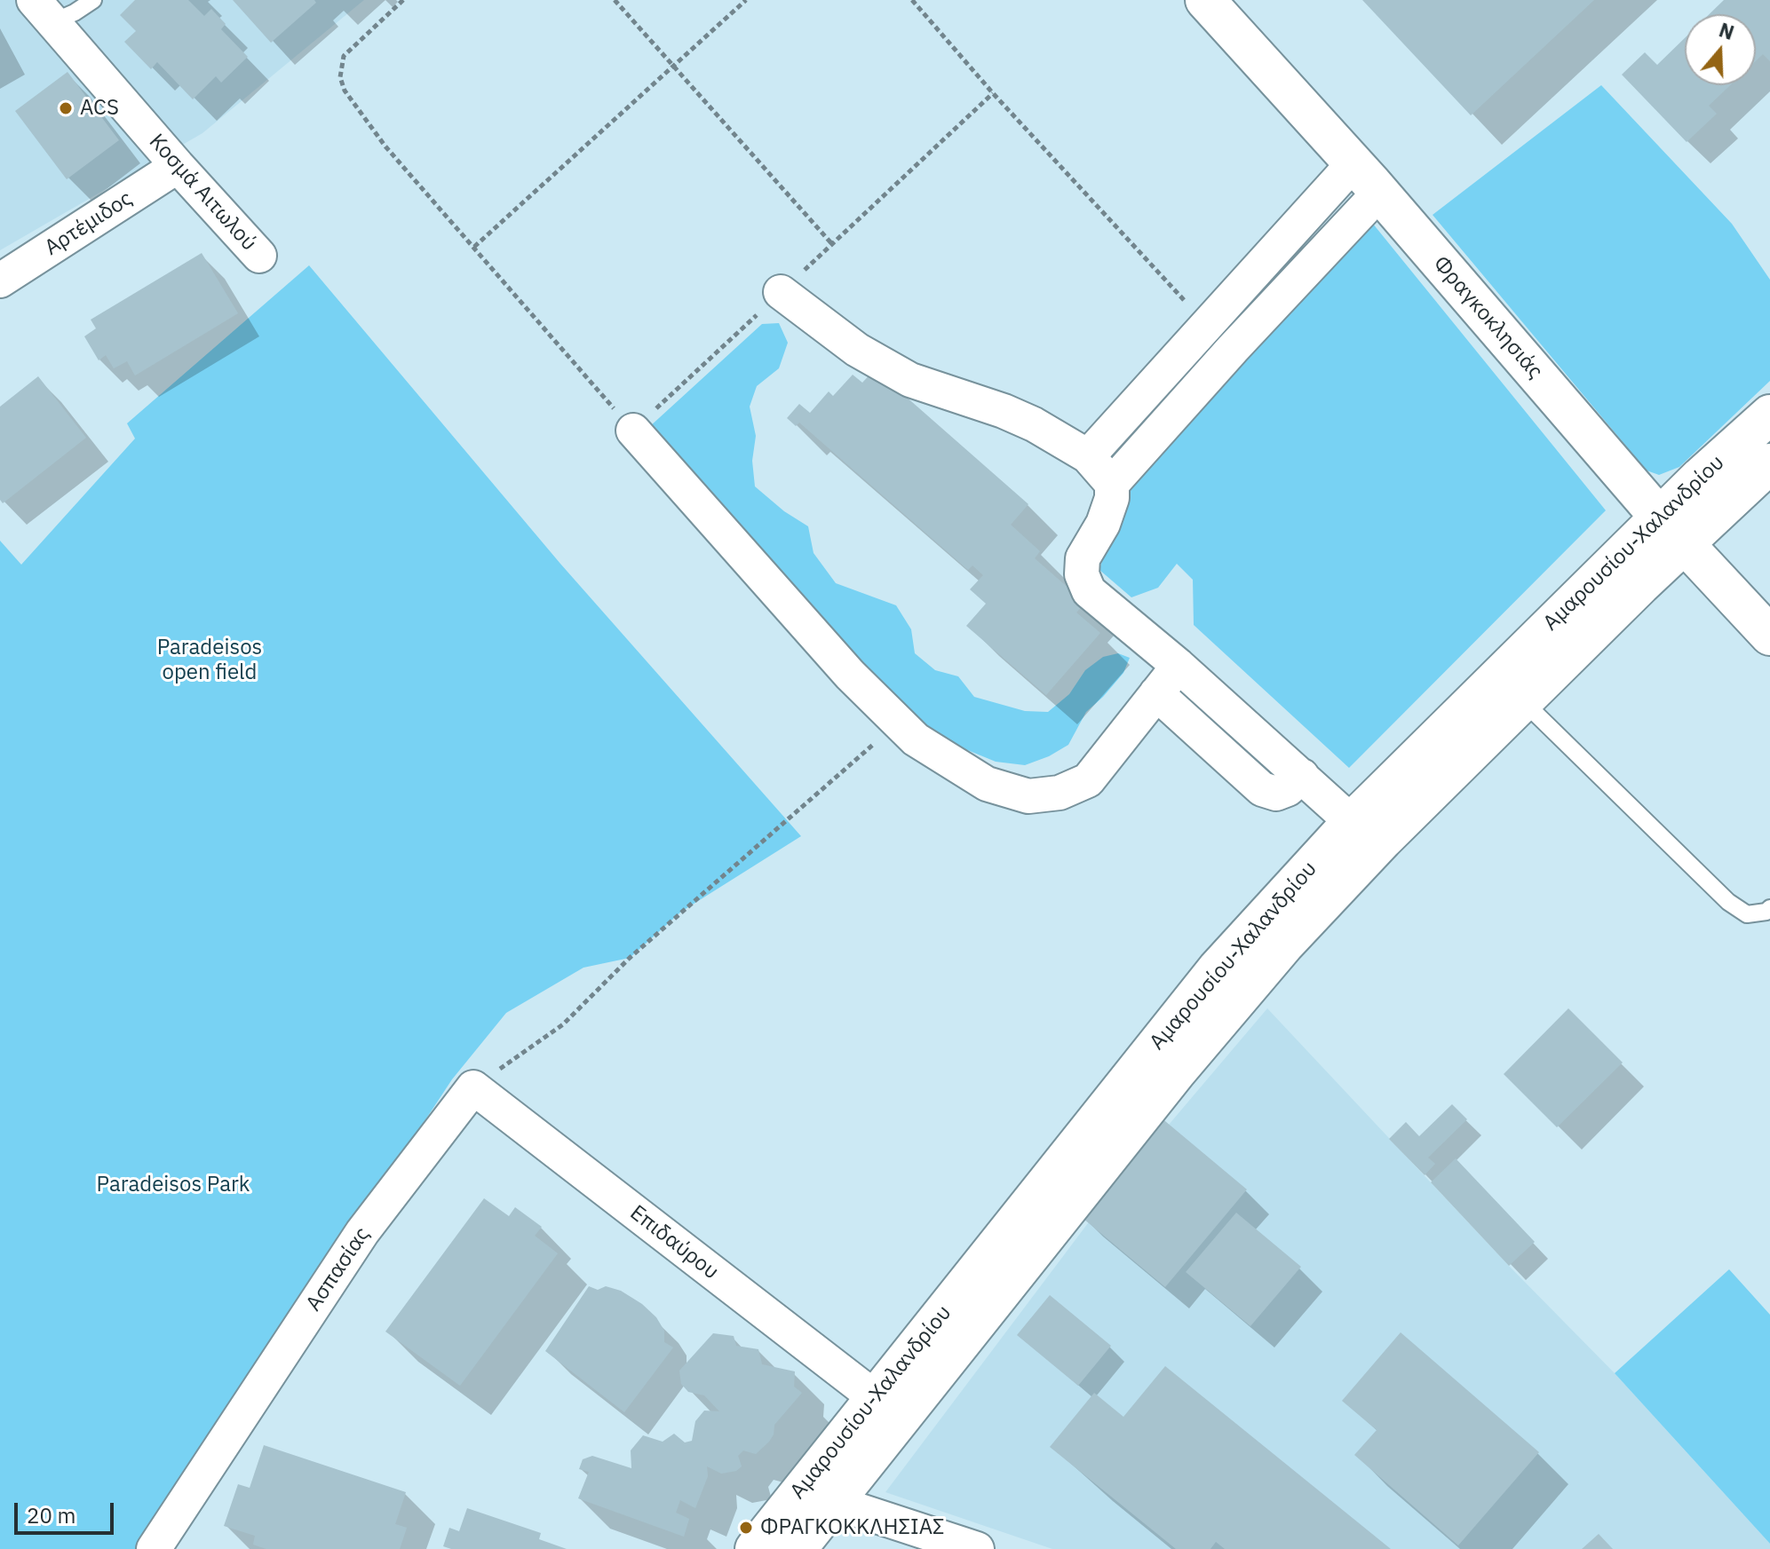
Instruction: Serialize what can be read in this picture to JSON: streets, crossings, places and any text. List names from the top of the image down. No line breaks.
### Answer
{"streets":{"street":["Κοσμά Αιτωλού","Αρτέμιδος","Φραγκοκλησιάς","Αμαρουσίου-Χαλανδρίου","Επιδαύρου","Ασπασίας"]},"crossings":[["Κοσμά Αιτωλού","Αρτέμιδος"],["Φραγκοκλησιάς","Αμαρουσίου-Χαλανδρίου"],["Αμαρουσίου-Χαλανδρίου","Επιδαύρου"],["Επιδαύρου","Ασπασίας"]],"parks":["Paradeisos open field","Paradeisos Park"],"places":["ACS","ΦΡΑΓΚΟΚΚΛΗΣΙΑΣ"],"scale_bar":"20 m","north":"top"}
